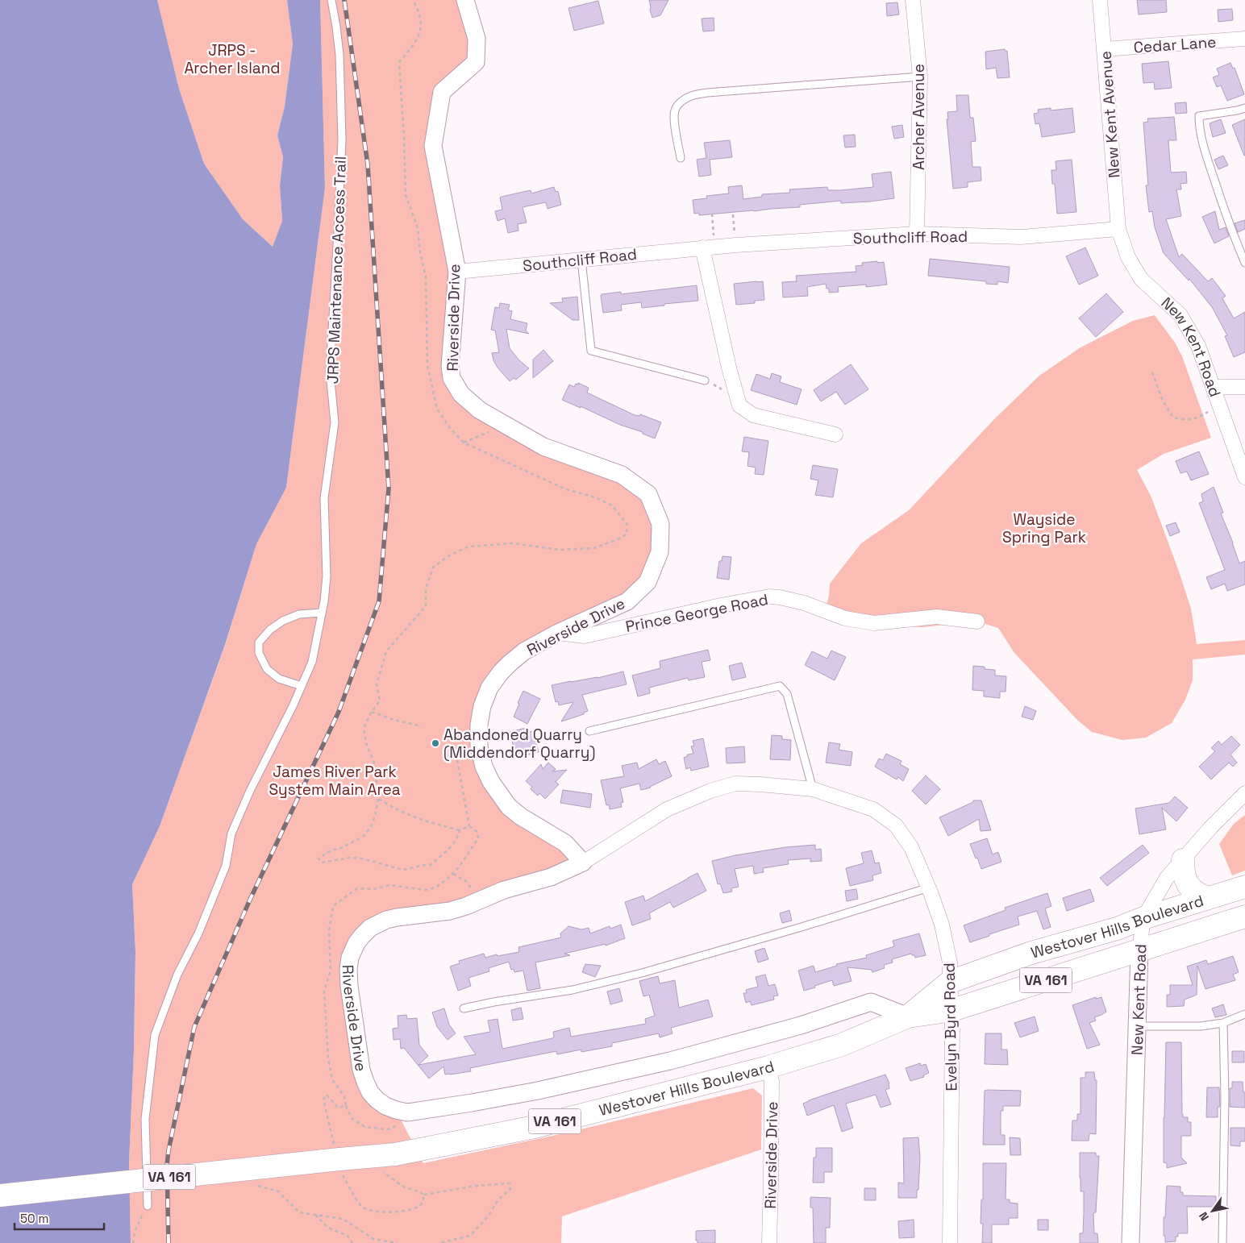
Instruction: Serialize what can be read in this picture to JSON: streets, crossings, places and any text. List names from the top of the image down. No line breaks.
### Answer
{"streets":{"main road":["Westover Hills Boulevard","VA 161"],"street":["Cedar Lane","New Kent Avenue","Archer Avenue","Southcliff Road","Riverside Drive","New Kent Road","Prince George Road","Evelyn Byrd Road"],"lane":["JRPS Maintenance Access Trail"]},"crossings":[["Cedar Lane","New Kent Avenue"],["New Kent Avenue","Southcliff Road"],["New Kent Avenue","New Kent Road"],["Archer Avenue","Southcliff Road"],["Southcliff Road","Riverside Drive"],["Southcliff Road","New Kent Road"],["Riverside Drive","Prince George Road"],["Riverside Drive","Westover Hills Boulevard"],["Riverside Drive","Evelyn Byrd Road"],["New Kent Road","Westover Hills Boulevard"],["Westover Hills Boulevard","VA 161"],["Westover Hills Boulevard","Evelyn Byrd Road"]],"parks":["JRPS - Archer Island","Wayside Spring Park","James River Park System Main Area"],"places":["Abandoned Quarry (Middendorf Quarry)"],"scale_bar":"50 m","north":"bottom left"}
